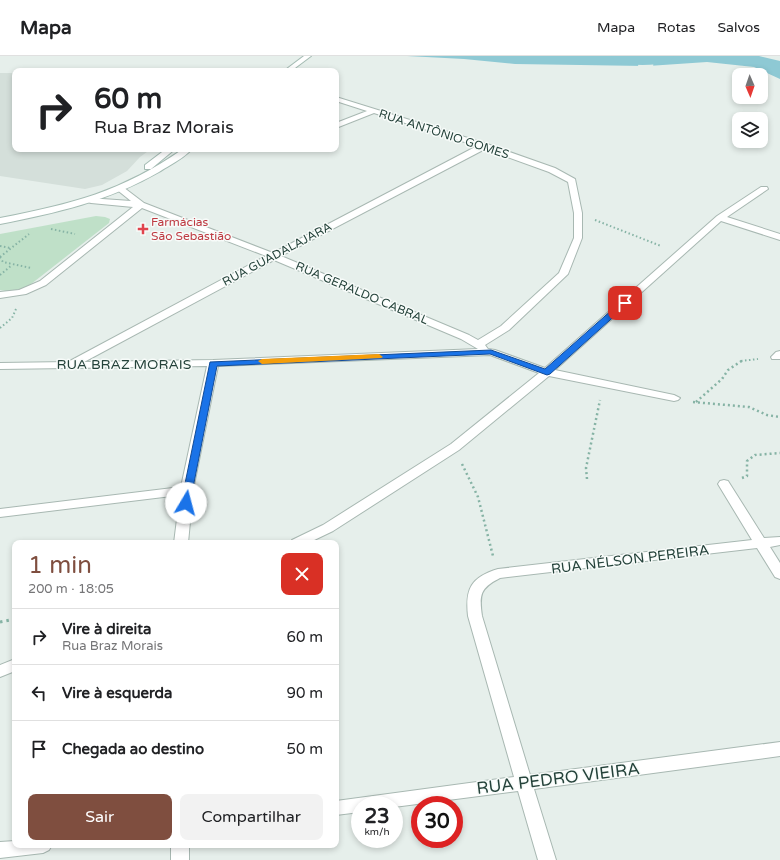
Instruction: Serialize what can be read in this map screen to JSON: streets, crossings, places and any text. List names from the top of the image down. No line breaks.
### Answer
{"streets":{"street":["RUA ANTÔNIO GOMES","RUA GUADALAJARA","RUA GERALDO CABRAL","RUA BRAZ MORAIS","RUA NÉLSON PEREIRA","RUA PEDRO VIEIRA"]},"crossings":[["RUA ANTÔNIO GOMES","RUA GUADALAJARA"],["RUA GUADALAJARA","RUA GERALDO CABRAL"],["RUA GUADALAJARA","RUA BRAZ MORAIS"],["RUA GERALDO CABRAL","RUA BRAZ MORAIS"],["RUA NÉLSON PEREIRA","RUA PEDRO VIEIRA"]],"places":{"health":["Farmácias São Sebastião"]},"north":"bottom","page":{"header":"Mapa","nav":["Mapa","Rotas","Salvos"],"turn":["60 m","Rua Braz Morais"],"heading":["1 min","200 m · 18:05"],"list":[{"name":"Vire à direita","note":"Rua Braz Morais","value":"60 m"},{"name":"Vire à esquerda","value":"90 m"},{"name":"Chegada ao destino","value":"50 m"}],"buttons":["Sair","Compartilhar"],"speed":"23 km/h","limit":"30"}}
